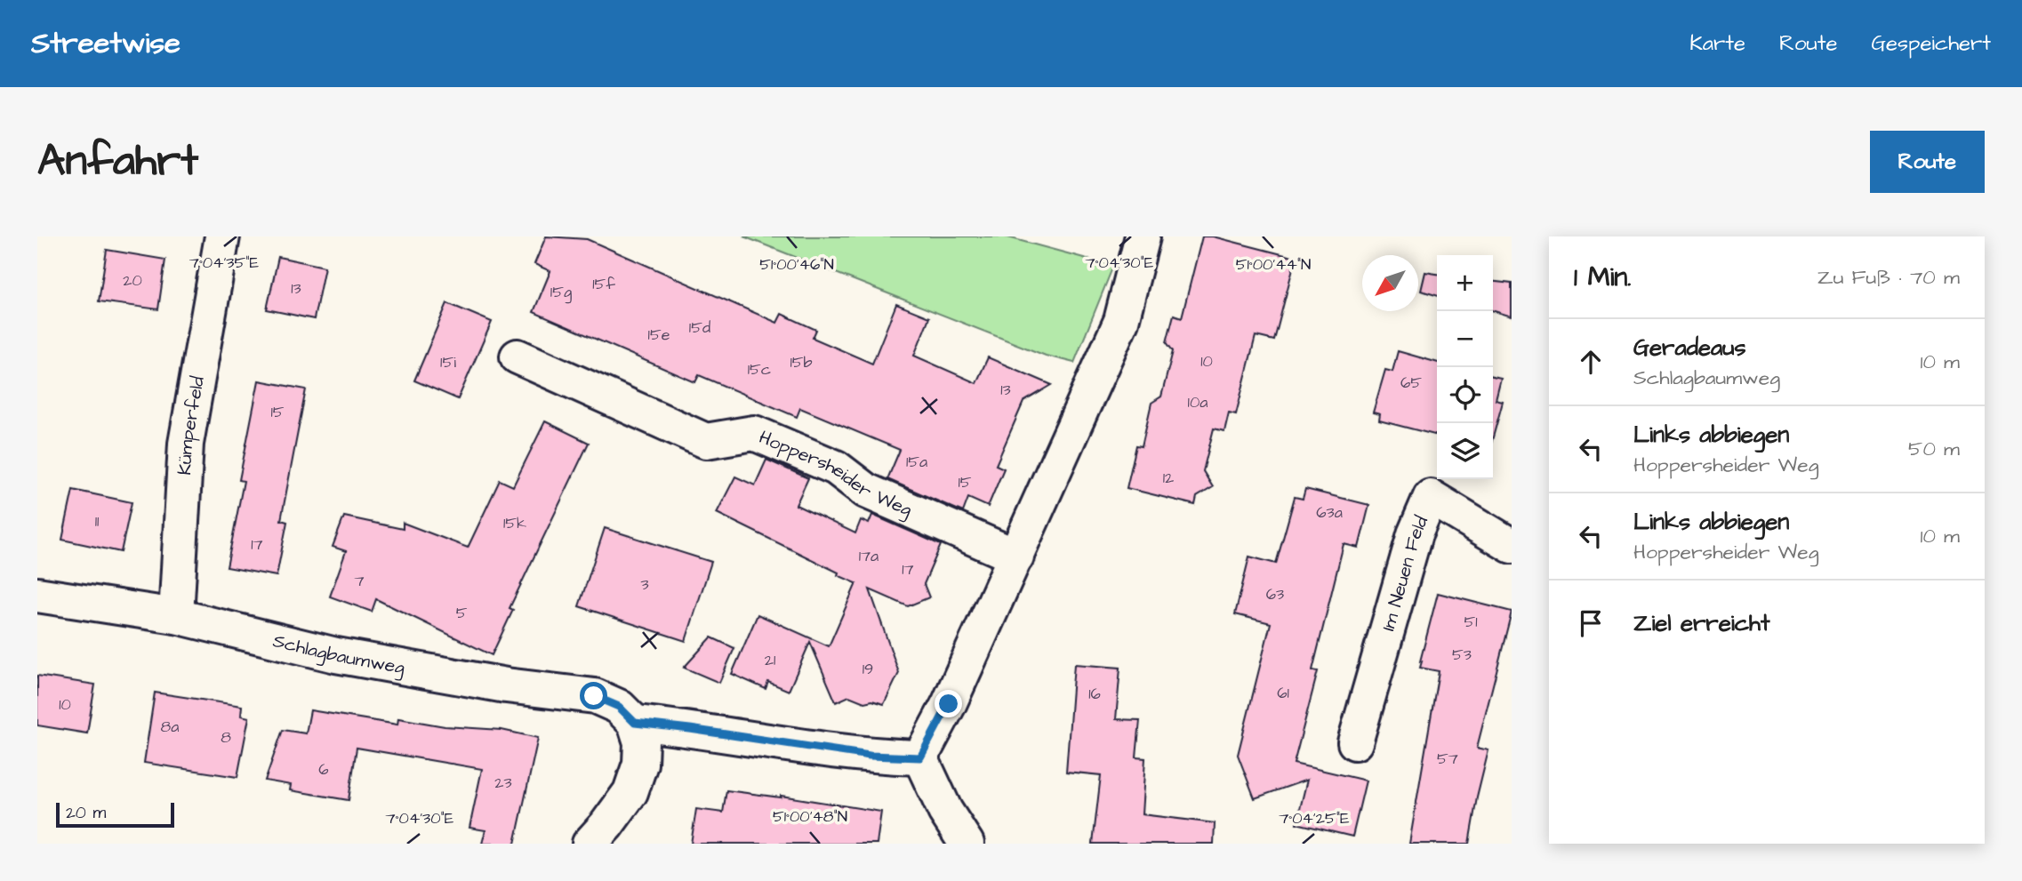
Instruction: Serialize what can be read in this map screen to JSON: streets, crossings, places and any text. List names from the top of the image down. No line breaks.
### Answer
{"streets":{"street":["Kümperfeld","Hoppersheider Weg","Im Neuen Feld","Schlagbaumweg"]},"crossings":[["Kümperfeld","Schlagbaumweg"]],"house_numbers":["20","15f","13","15g","15d","15e","10","15i","15b","15c","65","13","10a","15","15a","12","15","63a","11","15k","17","17a","17","7","3","63","5","51","53","21","19","61","16","10","8a","8","57","6","23"],"scale_bar":"20 m","north":"bottom left","page":{"header":"Streetwise","nav":["Karte","Route","Gespeichert"],"buttons":"Route","title":"Anfahrt","heading":["1 Min.","Zu Fuß · 70 m"],"map_buttons":["+","−"],"list":[["Geradeaus","Schlagbaumweg","10 m"],["Links abbiegen","Hoppersheider Weg","50 m"],["Links abbiegen","Hoppersheider Weg","10 m"],"Ziel erreicht"],"scale":"20 m"},"coordinates":["7°04'30\"E","7°04'35\"E","51°00'46\"N","51°00'44\"N","51°00'48\"N","7°04'25\"E"]}
